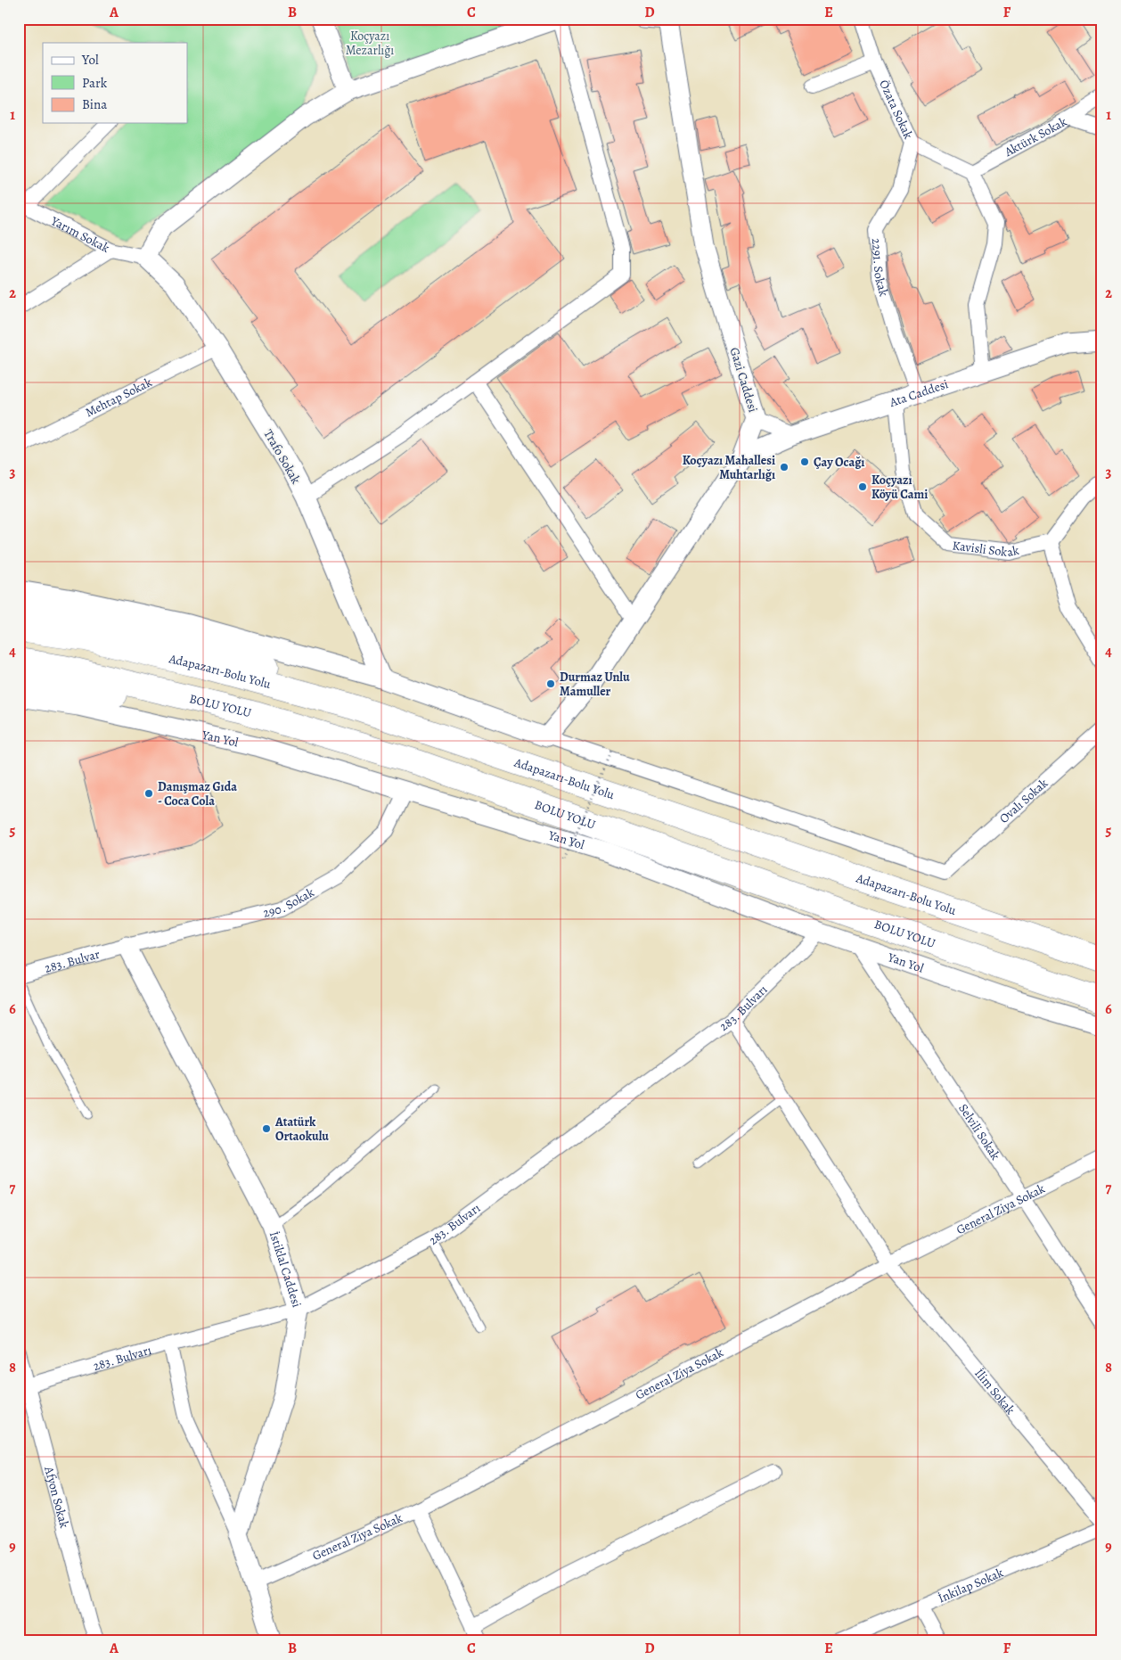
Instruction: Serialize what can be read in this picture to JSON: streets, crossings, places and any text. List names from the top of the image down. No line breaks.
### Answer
{"streets":{"highway":["Adapazarı-Bolu Yolu","BOLU YOLU"],"street":["Özata Sokak","Aktürk Sokak","Yarım Sokak","2291. Sokak","Gazi Caddesi","Ata Caddesi","Mehtap Sokak","Trafo Sokak","Kavisli Sokak","Yan Yol","Ovalı Sokak","290. Sokak","283. Bulvar","283. Bulvarı","Selvili Sokak","General Ziya Sokak","İstiklal Caddesi","İlim Sokak","Afyon Sokak","İnkilap Sokak"]},"crossings":[["Özata Sokak","Aktürk Sokak"],["Özata Sokak","2291. Sokak"],["Yarım Sokak","Trafo Sokak"],["2291. Sokak","Ata Caddesi"],["Gazi Caddesi","Ata Caddesi"],["Gazi Caddesi","Ovalı Sokak"],["Ata Caddesi","Kavisli Sokak"],["Mehtap Sokak","Trafo Sokak"],["Yan Yol","290. Sokak"],["Yan Yol","283. Bulvarı"],["Yan Yol","Selvili Sokak"],["290. Sokak","283. Bulvar"],["290. Sokak","İstiklal Caddesi"],["283. Bulvar","İstiklal Caddesi"],["283. Bulvarı","İstiklal Caddesi"],["283. Bulvarı","İlim Sokak"],["283. Bulvarı","Afyon Sokak"],["Selvili Sokak","General Ziya Sokak"],["General Ziya Sokak","İlim Sokak"]],"parks":["Koçyazı Mezarlığı"],"places":["Çay Ocağı","Koçyazı Mahallesi Muhtarlığı","Koçyazı Köyü Cami","Durmaz Unlu Mamuller","Danışmaz Gıda - Coca Cola","Atatürk Ortaokulu"],"legend":["Yol","Park","Bina"],"grid":{"columns":["A","B","C","D","E","F"],"rows":["1","2","3","4","5","6","7","8","9"]}}
